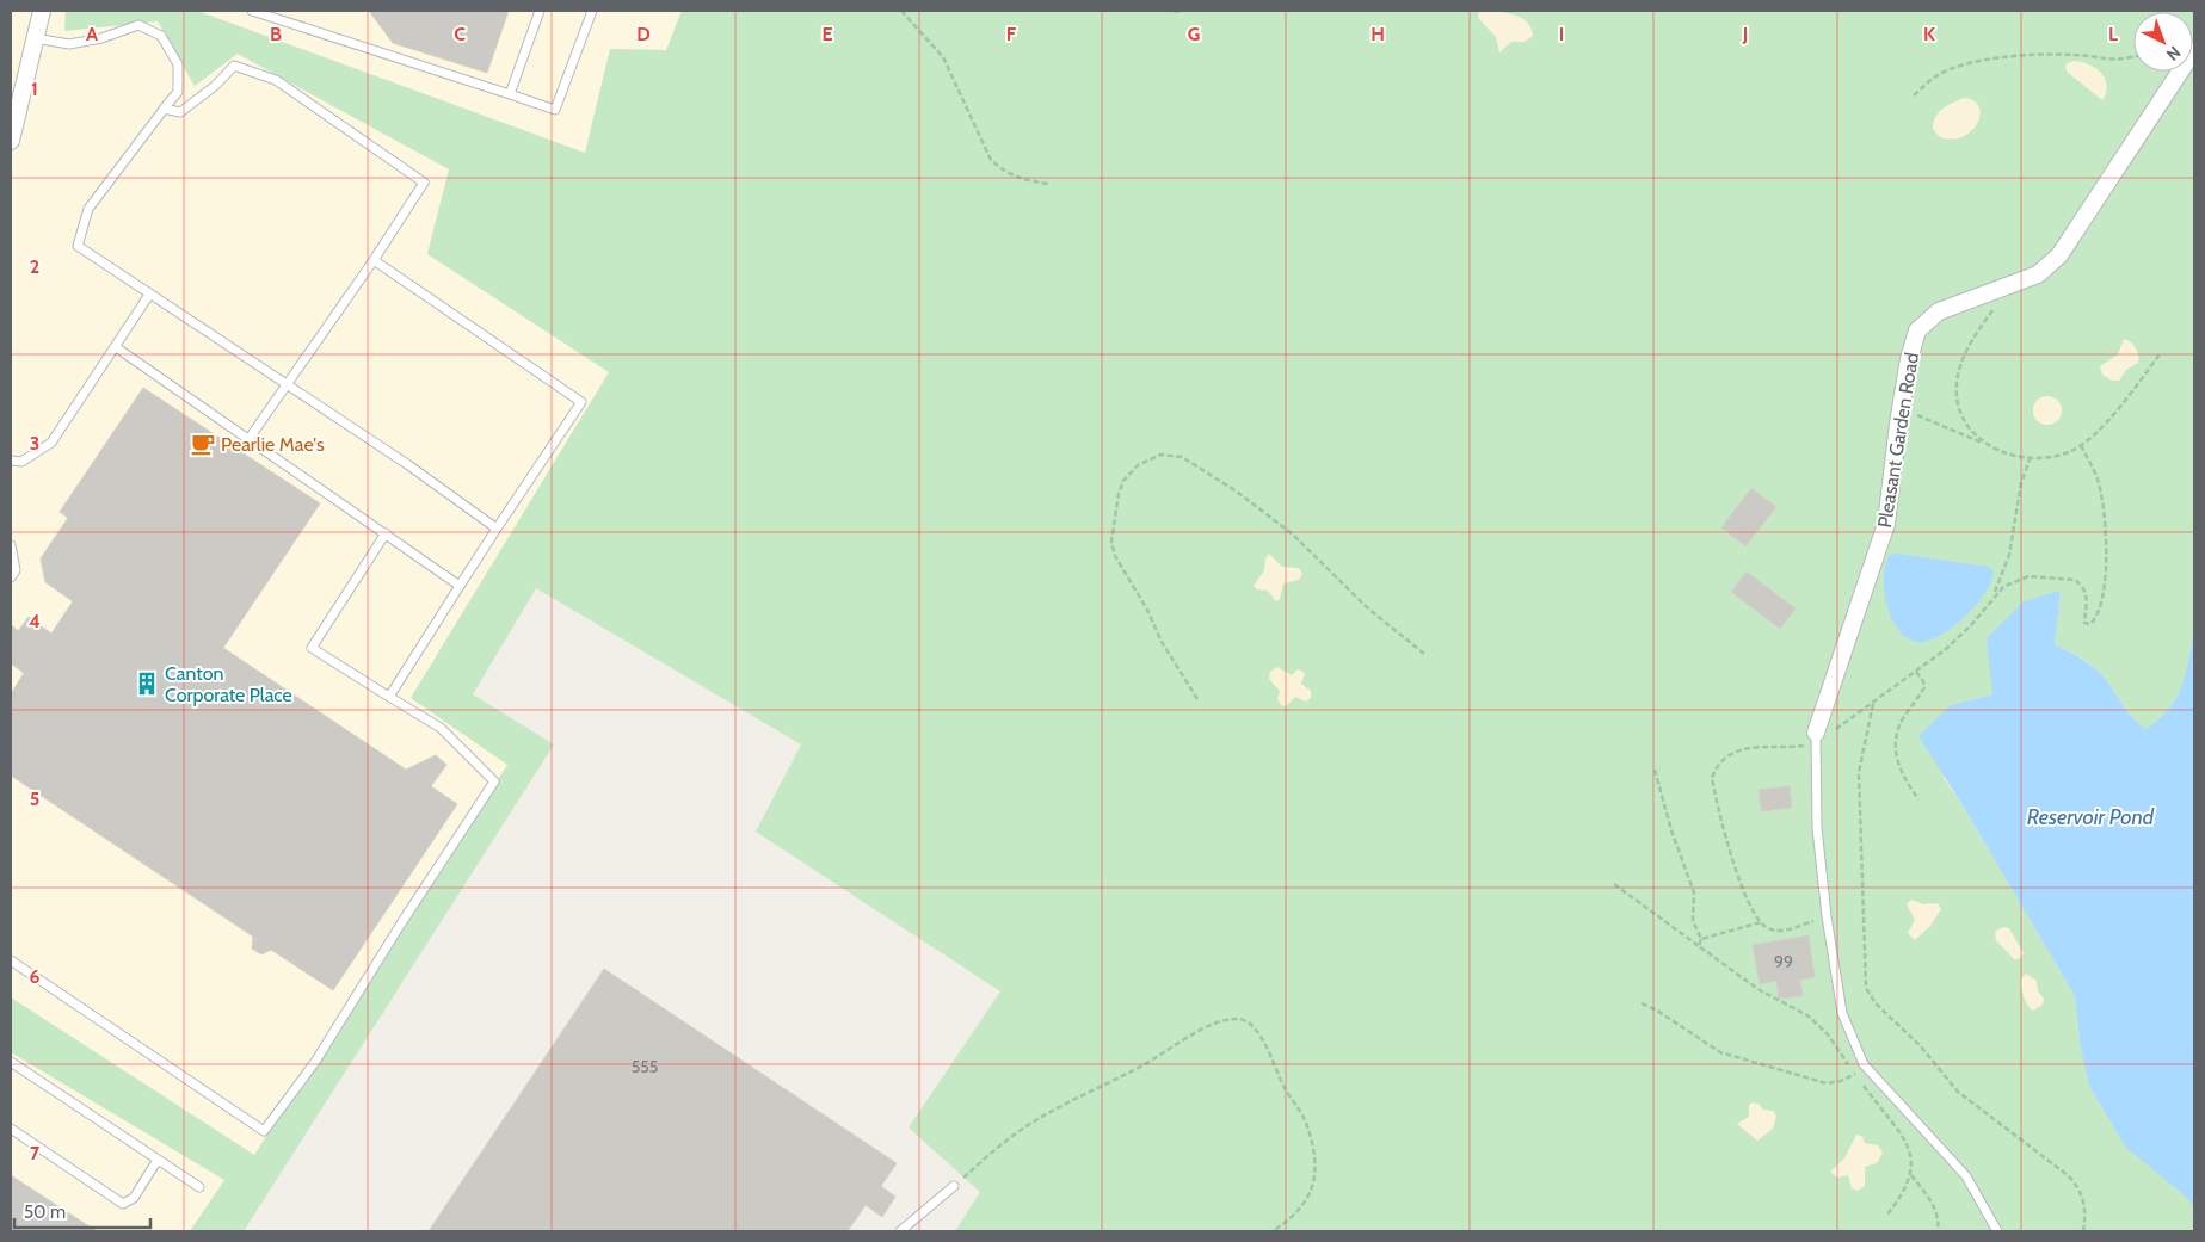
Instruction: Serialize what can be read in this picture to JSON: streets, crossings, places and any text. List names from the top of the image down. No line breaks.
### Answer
{"streets":{"street":["Pleasant Garden Road"]},"water":["Reservoir Pond"],"places":{"cafe":["Pearlie Mae's"],"building":["Canton Corporate Place"]},"house_numbers":["99","555"],"scale_bar":"50 m","north":"bottom right","grid":{"columns":["A","B","C","D","E","F","G","H","I","J","K","L"],"rows":["1","2","3","4","5","6","7"]}}
